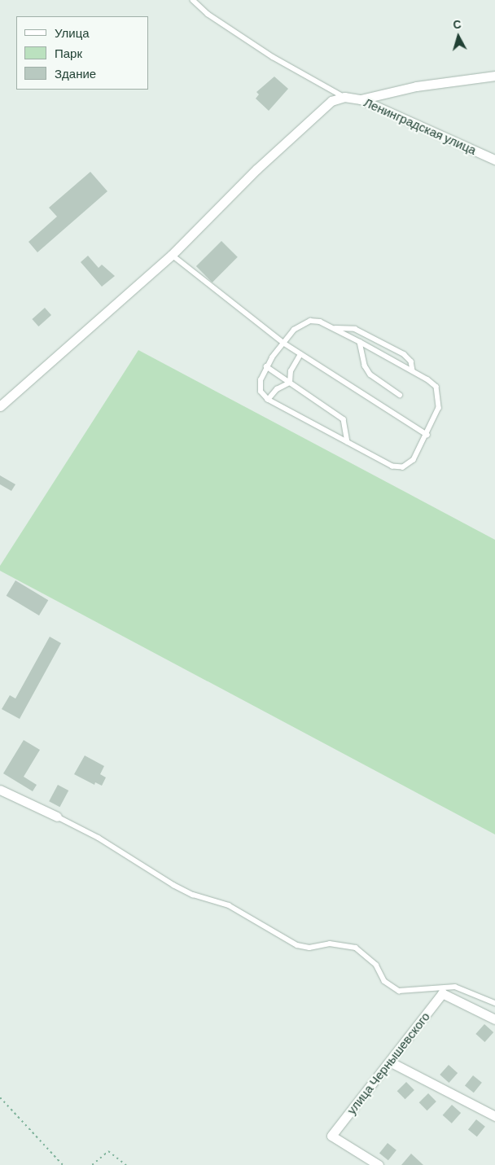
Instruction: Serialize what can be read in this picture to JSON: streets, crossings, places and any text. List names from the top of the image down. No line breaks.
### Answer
{"streets":{"street":["Ленинградская улица","улица Чернышевского"]},"legend":["Улица","Парк","Здание"],"north":"top"}
